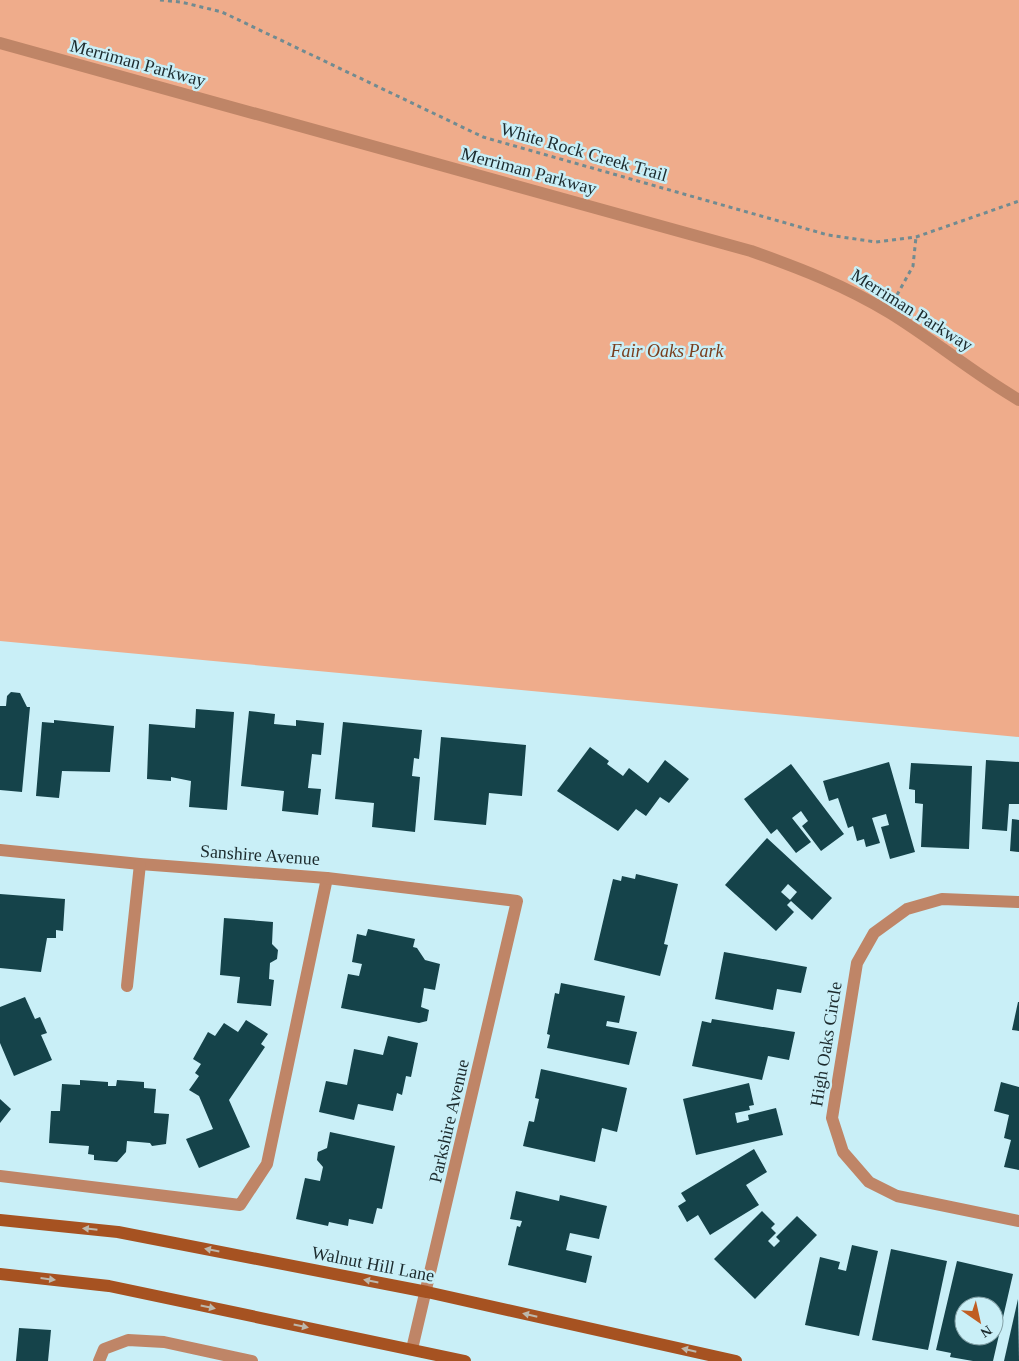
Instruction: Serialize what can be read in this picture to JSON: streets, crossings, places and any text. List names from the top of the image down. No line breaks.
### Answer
{"streets":{"main road":["Walnut Hill Lane"],"street":["Merriman Parkway","Sanshire Avenue","High Oaks Circle","Parkshire Avenue"],"path":["White Rock Creek Trail"]},"crossings":[["Sanshire Avenue","Parkshire Avenue"],["Parkshire Avenue","Walnut Hill Lane"]],"parks":["Fair Oaks Park"],"north":"bottom right"}
